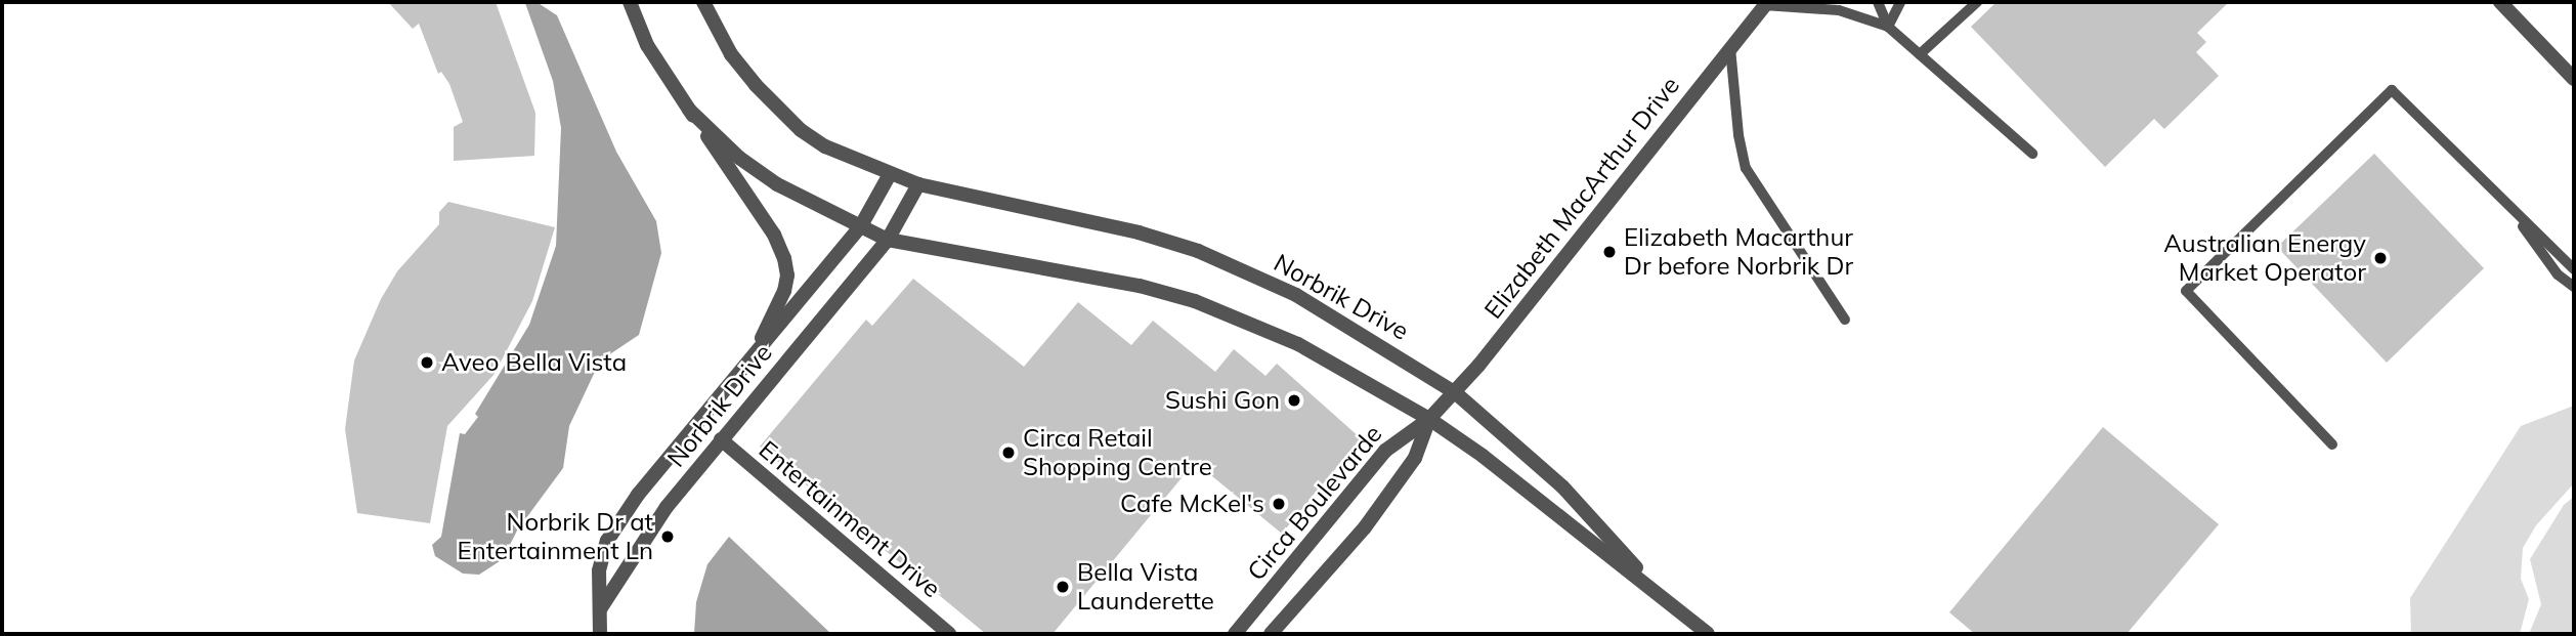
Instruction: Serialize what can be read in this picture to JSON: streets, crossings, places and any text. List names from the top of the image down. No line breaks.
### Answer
{"streets":{"street":["Elizabeth MacArthur Drive","Norbrik Drive","Circa Boulevarde","Entertainment Drive"]},"crossings":[["Elizabeth MacArthur Drive","Norbrik Drive"],["Elizabeth MacArthur Drive","Circa Boulevarde"],["Norbrik Drive","Circa Boulevarde"],["Norbrik Drive","Entertainment Drive"]],"places":["Elizabeth Macarthur Dr before Norbrik Dr","Australian Energy Market Operator","Aveo Bella Vista","Sushi Gon","Circa Retail Shopping Centre","Cafe McKel's","Norbrik Dr at Entertainment Ln","Bella Vista Launderette"]}
